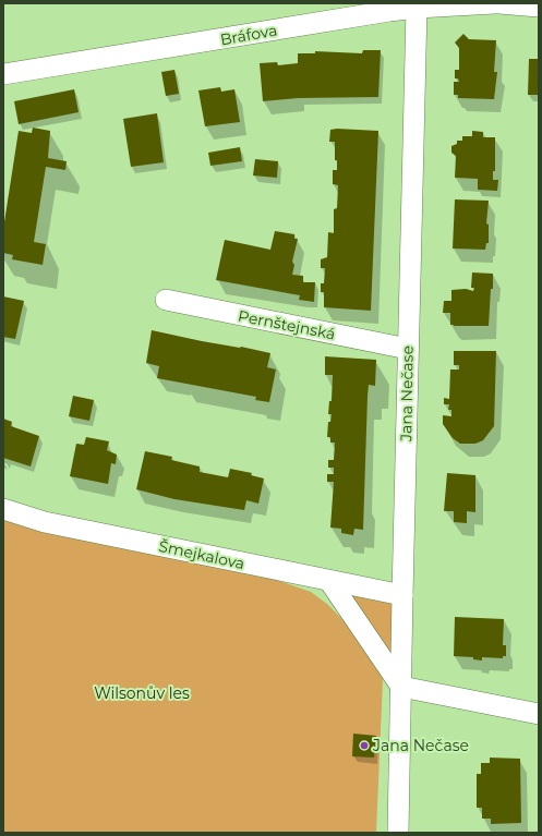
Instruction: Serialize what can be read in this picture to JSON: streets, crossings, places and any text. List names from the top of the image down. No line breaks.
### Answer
{"streets":{"street":["Bráfova","Pernštejnská","Jana Nečase","Šmejkalova"]},"crossings":[["Bráfova","Jana Nečase"],["Pernštejnská","Jana Nečase"],["Jana Nečase","Šmejkalova"]],"parks":["Wilsonův les"],"places":["Jana Nečase"]}
